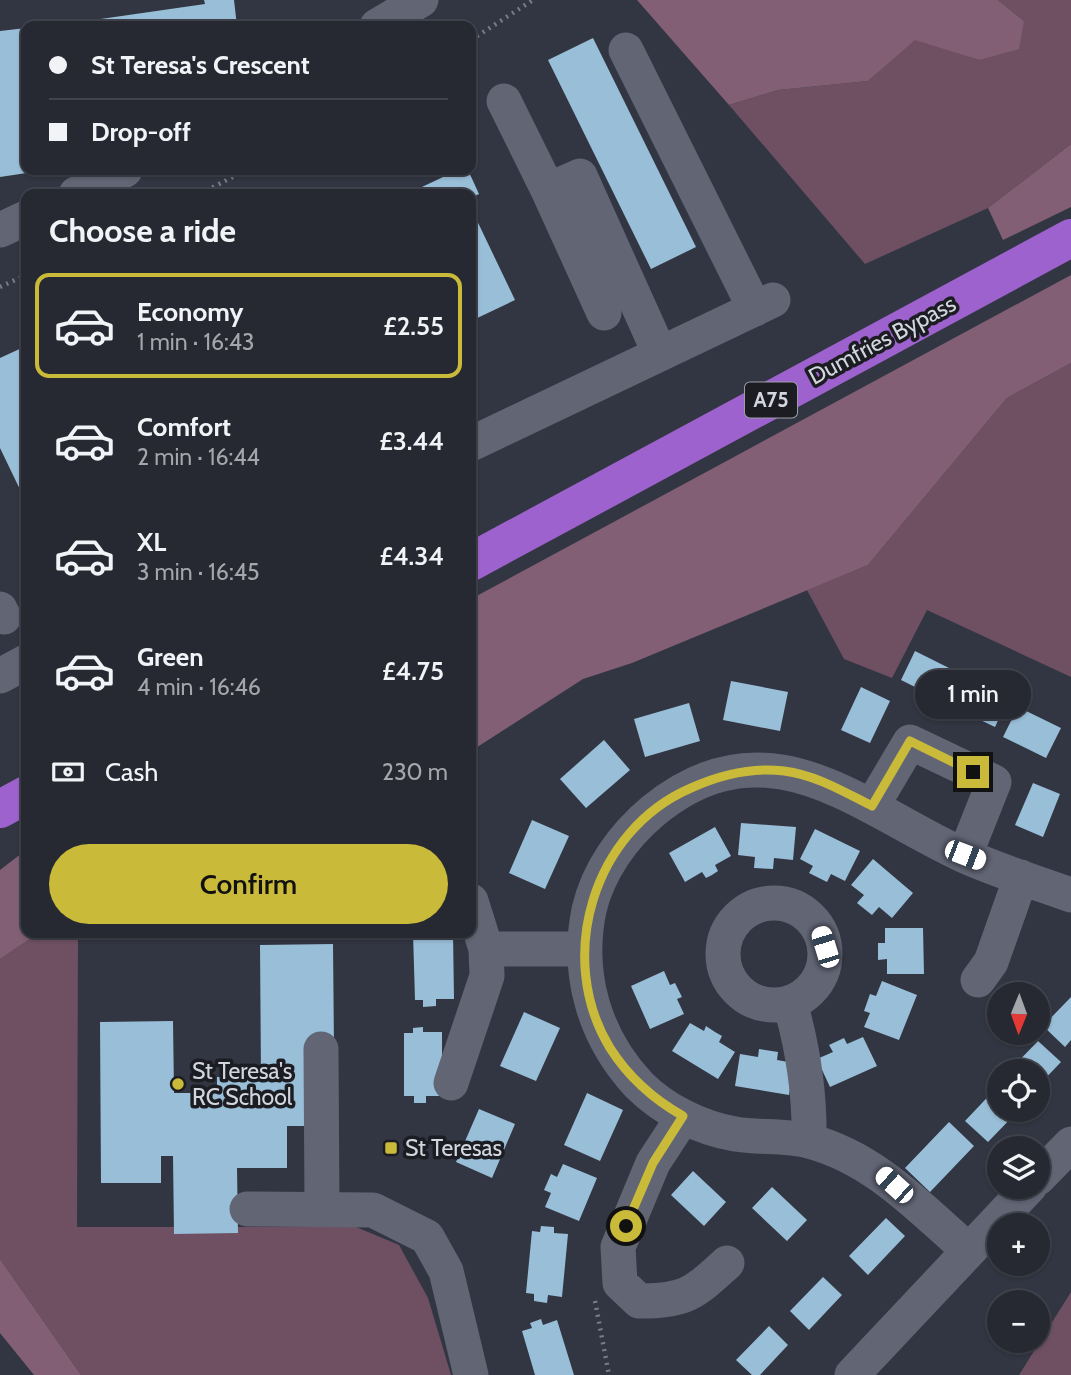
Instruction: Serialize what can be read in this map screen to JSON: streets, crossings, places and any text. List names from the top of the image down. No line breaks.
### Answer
{"streets":{"highway":["Dumfries Bypass","A75"]},"places":{"other":["St Teresa's RC School"],"transit":["St Teresas"]},"north":"bottom","page":{"banner":["St Teresa's Crescent","Drop-off"],"heading":"Choose a ride","list":[{"name":"Economy","note":"1 min · 16:43","value":"£2.55"},{"name":"Comfort","note":"2 min · 16:44","value":"£3.44"},{"name":"XL","note":"3 min · 16:45","value":"£4.34"},{"name":"Green","note":"4 min · 16:46","value":"£4.75"}],"bubble":"1 min","pay":["Cash","230 m"],"buttons":"Confirm","map_buttons":["+","−"]}}
